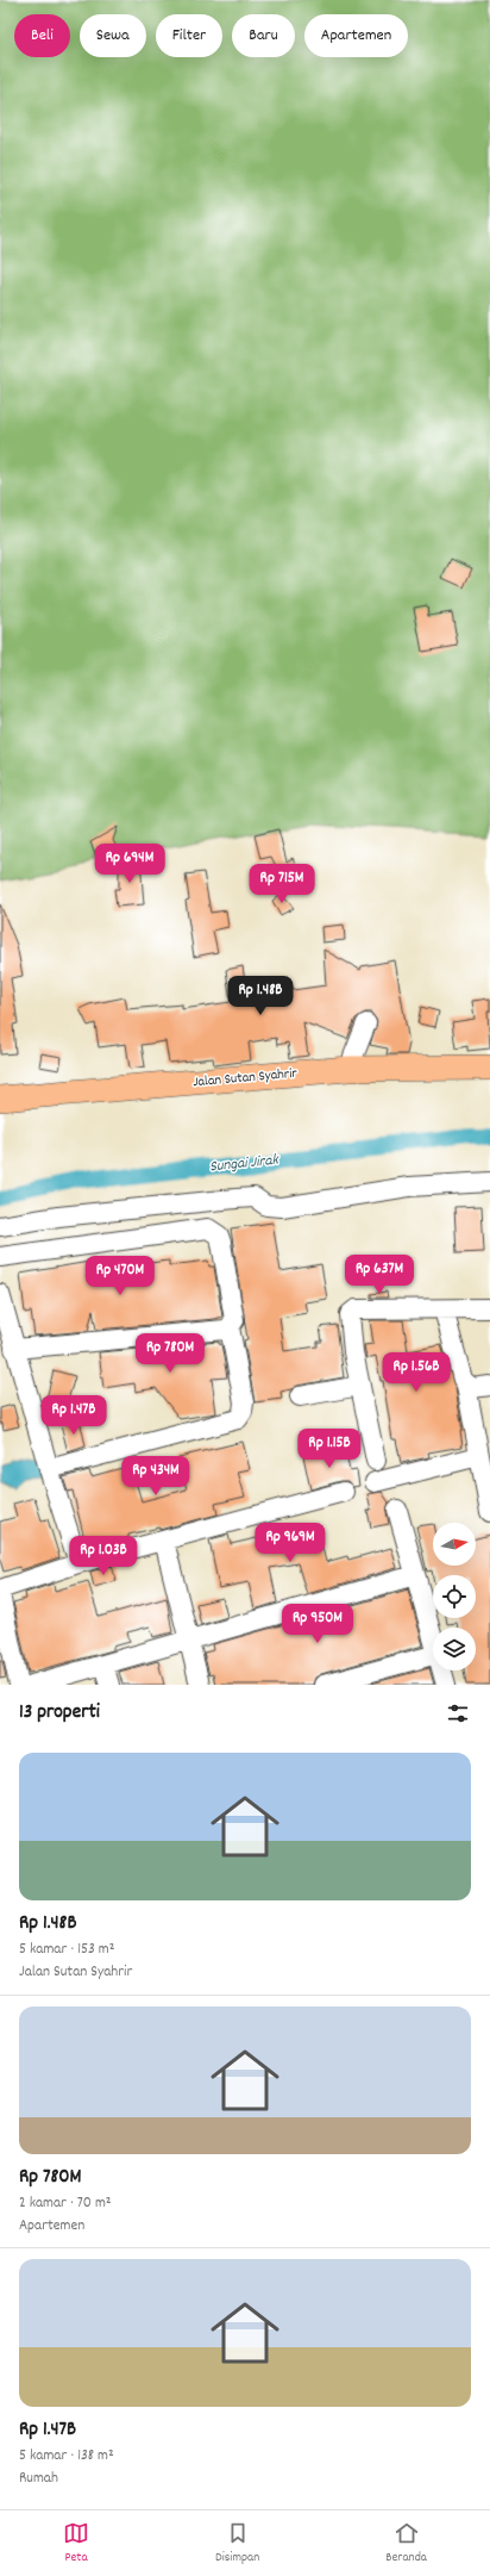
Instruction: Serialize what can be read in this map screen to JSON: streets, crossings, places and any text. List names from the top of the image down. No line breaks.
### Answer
{"streets":{"main road":["Jalan Sutan Syahrir"]},"water":["Sungai Jirak"],"north":"right","page":{"chip":["Beli","Sewa","Filter","Baru","Apartemen"],"price":["Rp 694M","Rp 715M","Rp 1.48B","Rp 637M","Rp 470M","Rp 780M","Rp 1.56B","Rp 1.47B","Rp 1.15B","Rp 434M","Rp 969M","Rp 1.03B","Rp 950M"],"heading":"13 properti","list":[{"name":"Rp 1.48B","note":"5 kamar · 153 m² · Jalan Sutan Syahrir"},{"name":"Rp 780M","note":"2 kamar · 70 m² · Apartemen"},{"name":"Rp 1.47B","note":"5 kamar · 138 m² · Rumah"}],"tabs":["Peta","Disimpan","Beranda"]}}
